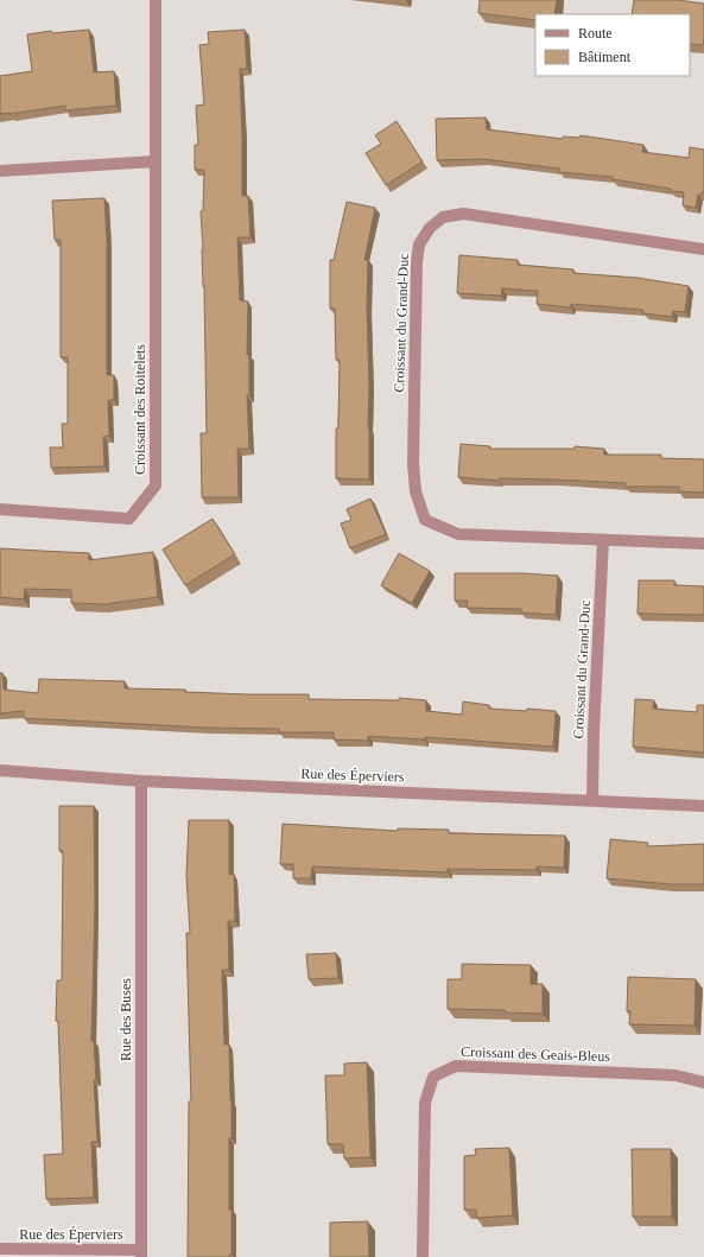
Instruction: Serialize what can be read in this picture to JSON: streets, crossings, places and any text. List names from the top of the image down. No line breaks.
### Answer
{"streets":{"street":["Croissant du Grand-Duc","Croissant des Roitelets","Rue des Éperviers","Rue des Buses","Croissant des Geais-Bleus"]},"crossings":[["Croissant du Grand-Duc","Rue des Éperviers"],["Rue des Éperviers","Rue des Buses"]],"legend":["Route","Bâtiment"]}
